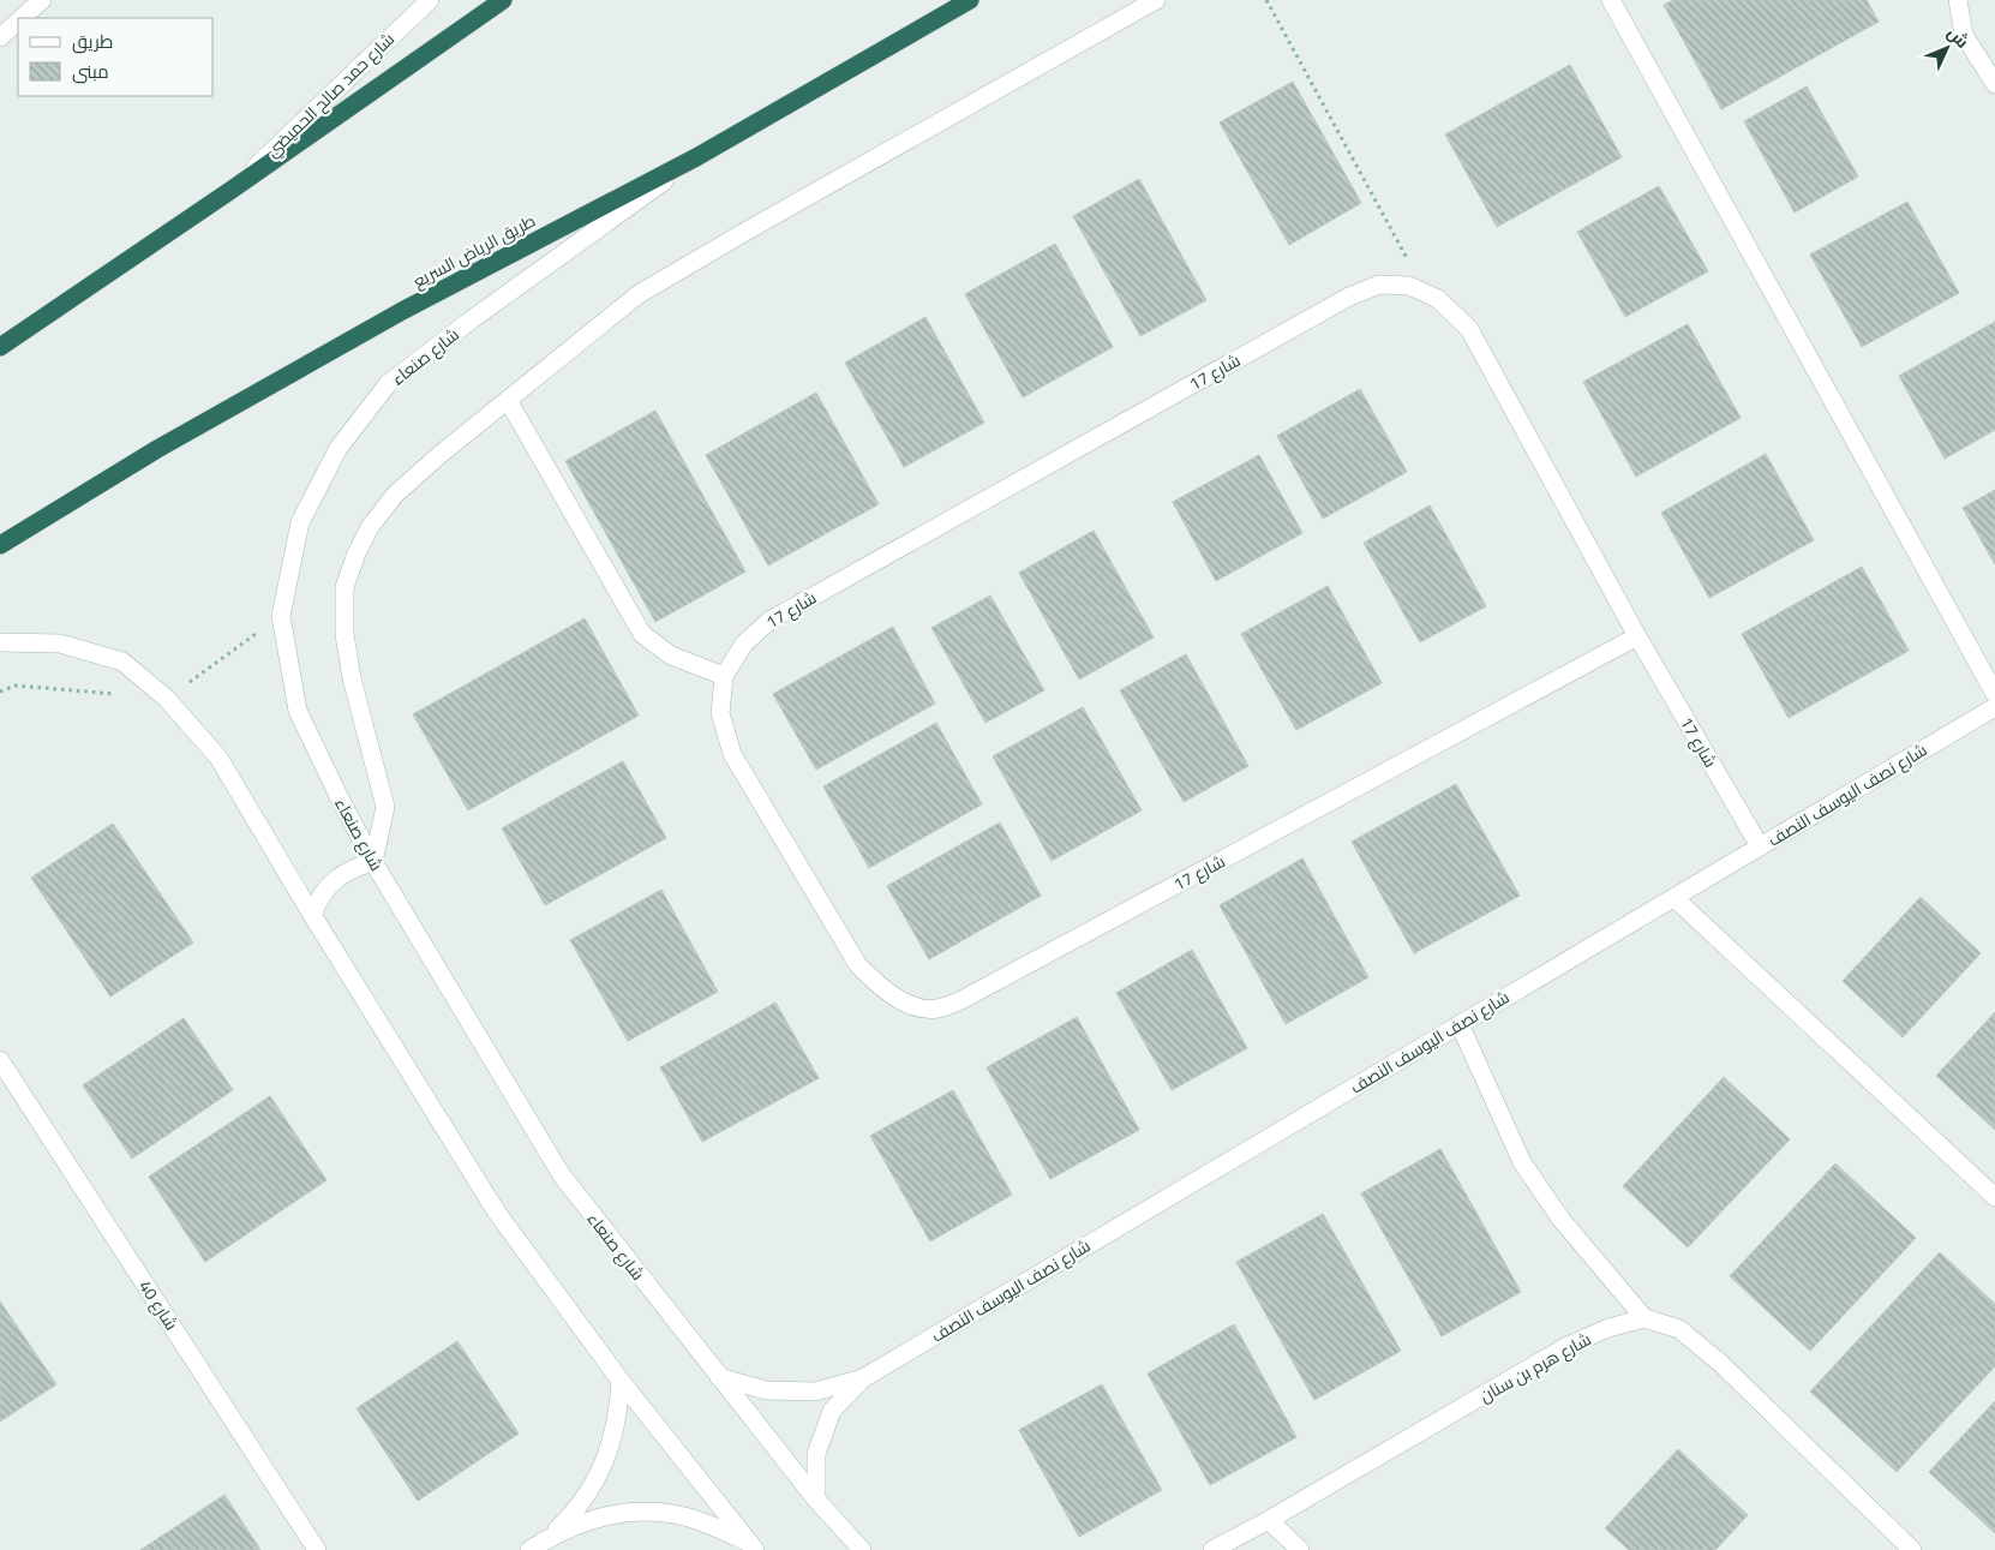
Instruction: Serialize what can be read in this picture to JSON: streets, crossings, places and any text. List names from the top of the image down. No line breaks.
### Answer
{"streets":{"highway":["طريق الرياض السريع"],"street":["شارع حمد صالح الحميضي","شارع صنعاء","شارع 17","شارع نصف اليوسف النصف","شارع 40","شارع هرم بن سنان"]},"crossings":[["طريق الرياض السريع","شارع صنعاء"],["شارع 17","شارع نصف اليوسف النصف"]],"legend":["طريق","مبنى"],"north":"top right"}
